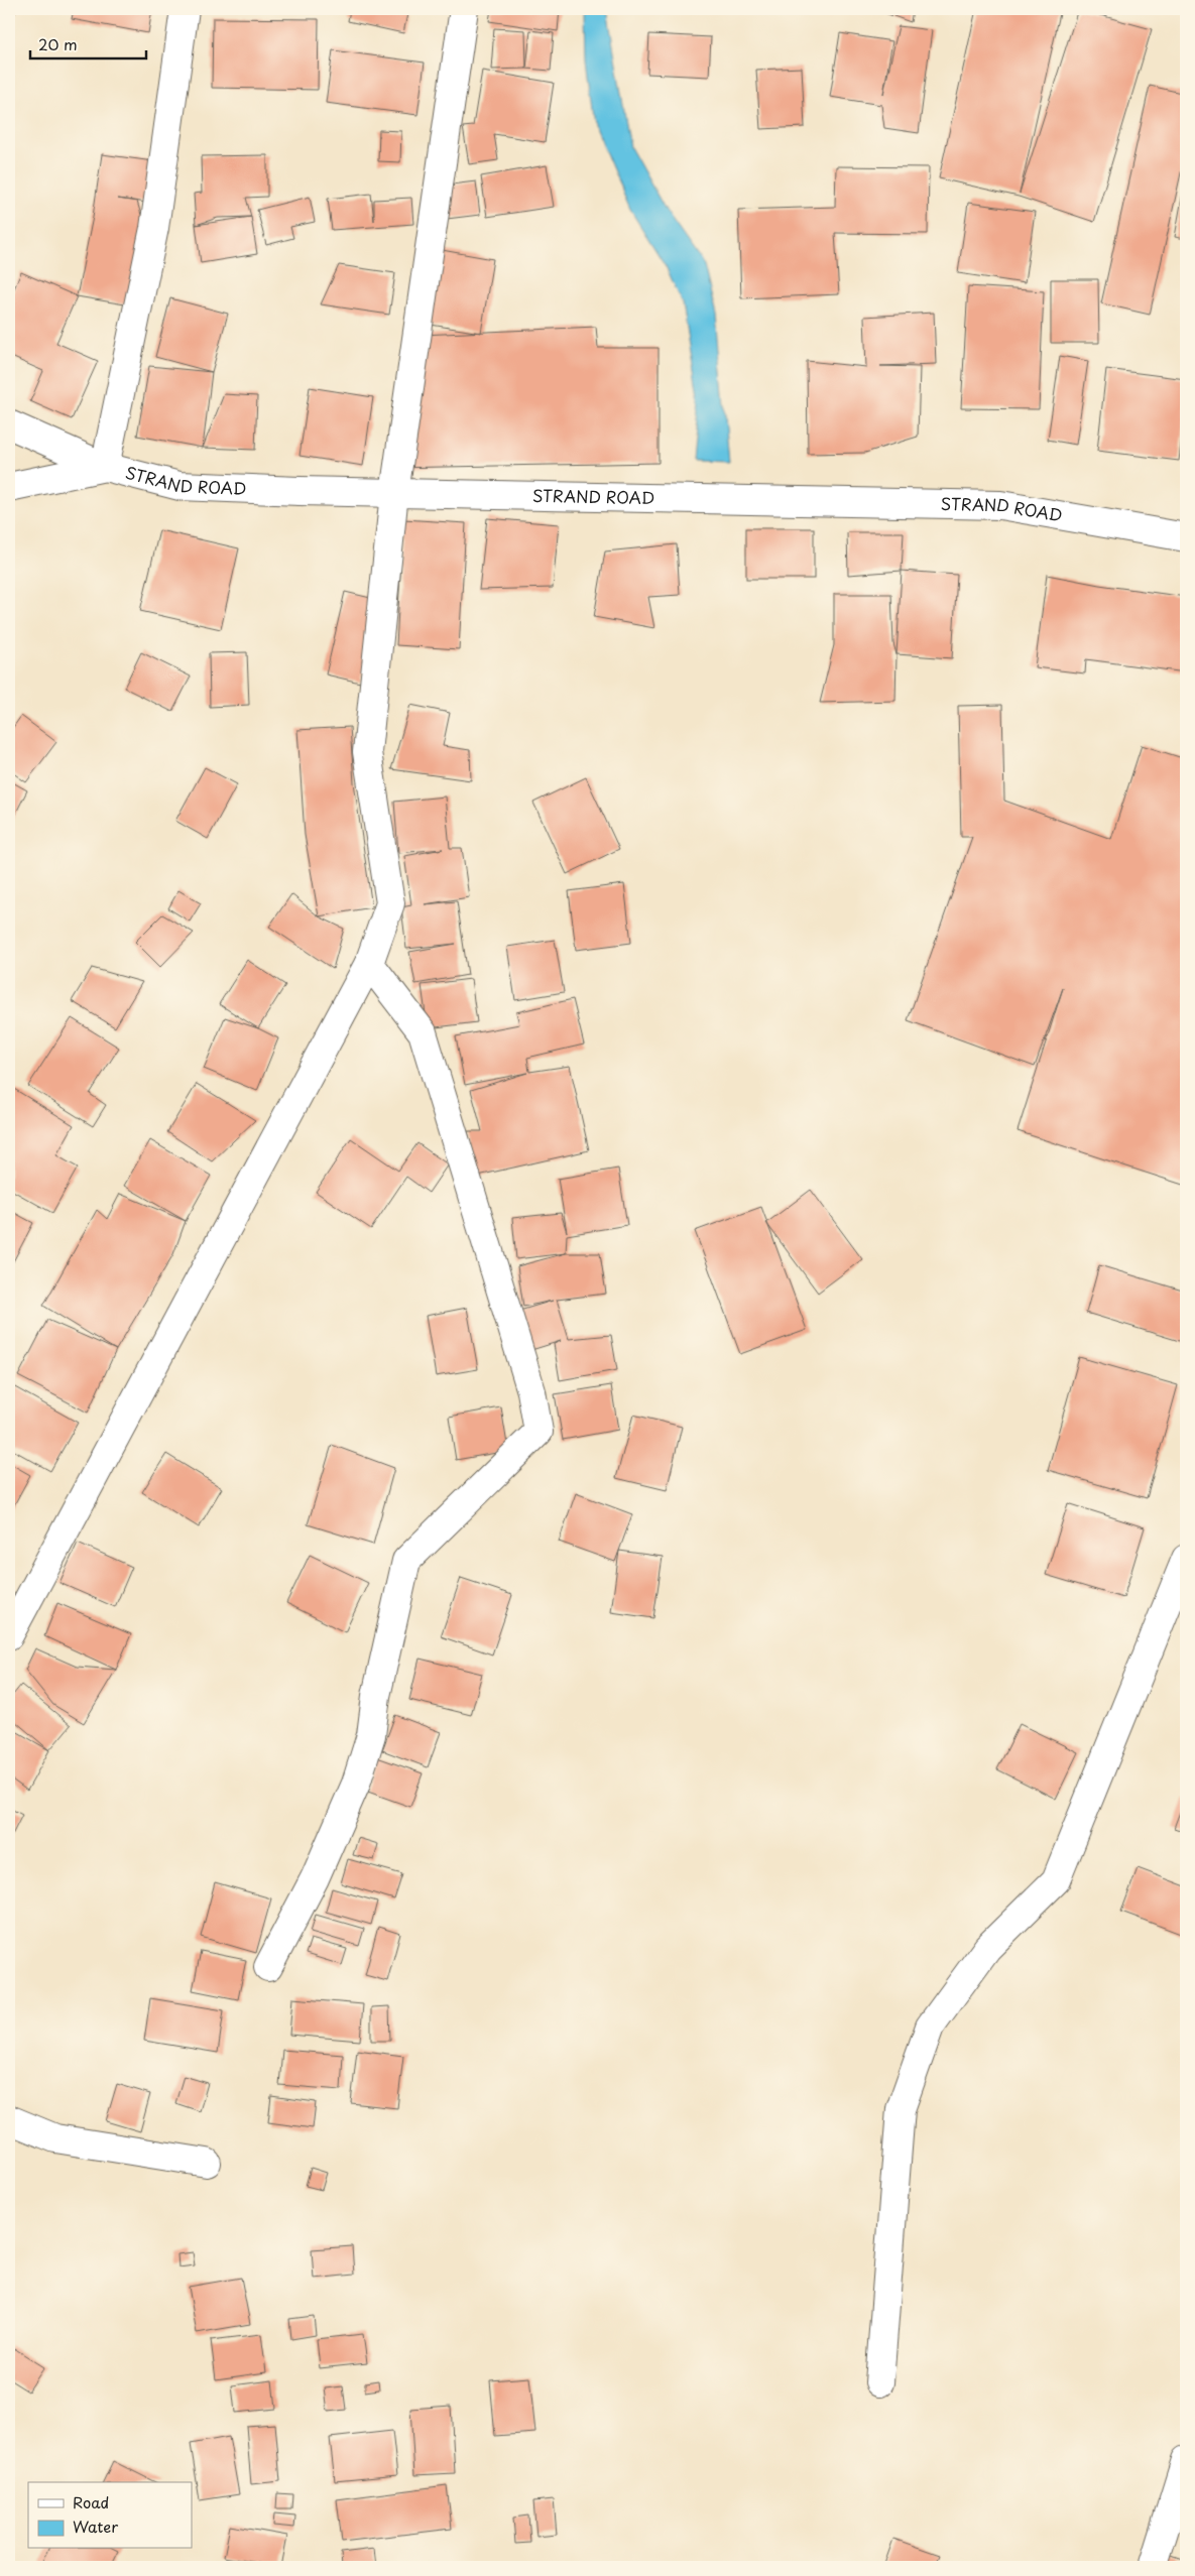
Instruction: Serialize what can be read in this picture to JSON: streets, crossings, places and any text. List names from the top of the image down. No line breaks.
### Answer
{"streets":{"street":["STRAND ROAD"]},"legend":["Road","Water"],"scale_bar":"20 m"}
